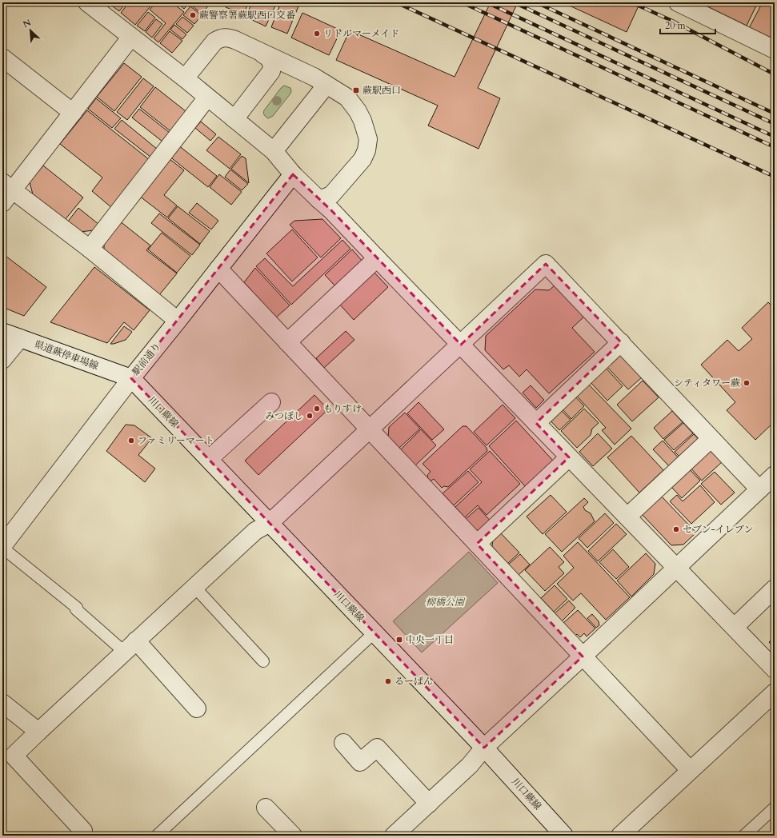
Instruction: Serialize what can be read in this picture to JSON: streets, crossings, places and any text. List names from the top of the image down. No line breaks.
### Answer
{"streets":{"street":["県道蕨停車場線","駅前通り","川口蕨線"]},"crossings":[["県道蕨停車場線","駅前通り"],["県道蕨停車場線","川口蕨線"],["駅前通り","川口蕨線"]],"parks":["柳橋公園"],"places":{"other":["蕨警察署蕨駅西口交番","リトルマーメイド","シティタワー蕨","もりすけ","みつぼし","ファミリーマート","セブン-イレブン","るーぱん"],"transit":["蕨駅西口","中央一丁目"]},"scale_bar":"20 m","north":"top left"}
